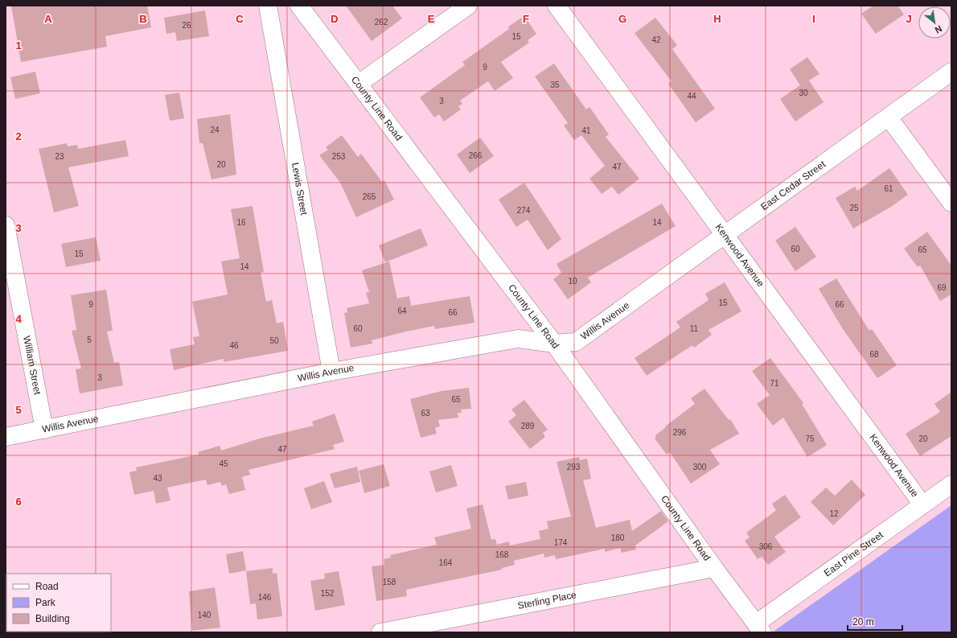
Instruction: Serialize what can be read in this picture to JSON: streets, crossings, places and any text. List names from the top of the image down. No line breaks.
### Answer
{"streets":{"street":["County Line Road","East Cedar Street","Lewis Street","Kenwood Avenue","Willis Avenue","William Street","East Pine Street","Sterling Place"]},"crossings":[["County Line Road","Willis Avenue"],["County Line Road","East Pine Street"],["County Line Road","Sterling Place"],["East Cedar Street","Kenwood Avenue"],["East Cedar Street","Willis Avenue"],["Lewis Street","Willis Avenue"],["Kenwood Avenue","East Pine Street"],["Willis Avenue","William Street"]],"house_numbers":["262","26","15","42","9","35","30","44","3","24","41","266","23","253","20","47","61","265","25","274","16","14","60","65","15","14","10","69","15","9","66","64","66","60","11","5","50","46","68","3","71","65","63","289","296","75","20","47","45","293","300","43","12","180","174","306","168","164","158","152","146","140"],"legend":["Road","Park","Building"],"scale_bar":"20 m","north":"bottom right","grid":{"columns":["A","B","C","D","E","F","G","H","I","J"],"rows":["1","2","3","4","5","6"]}}
